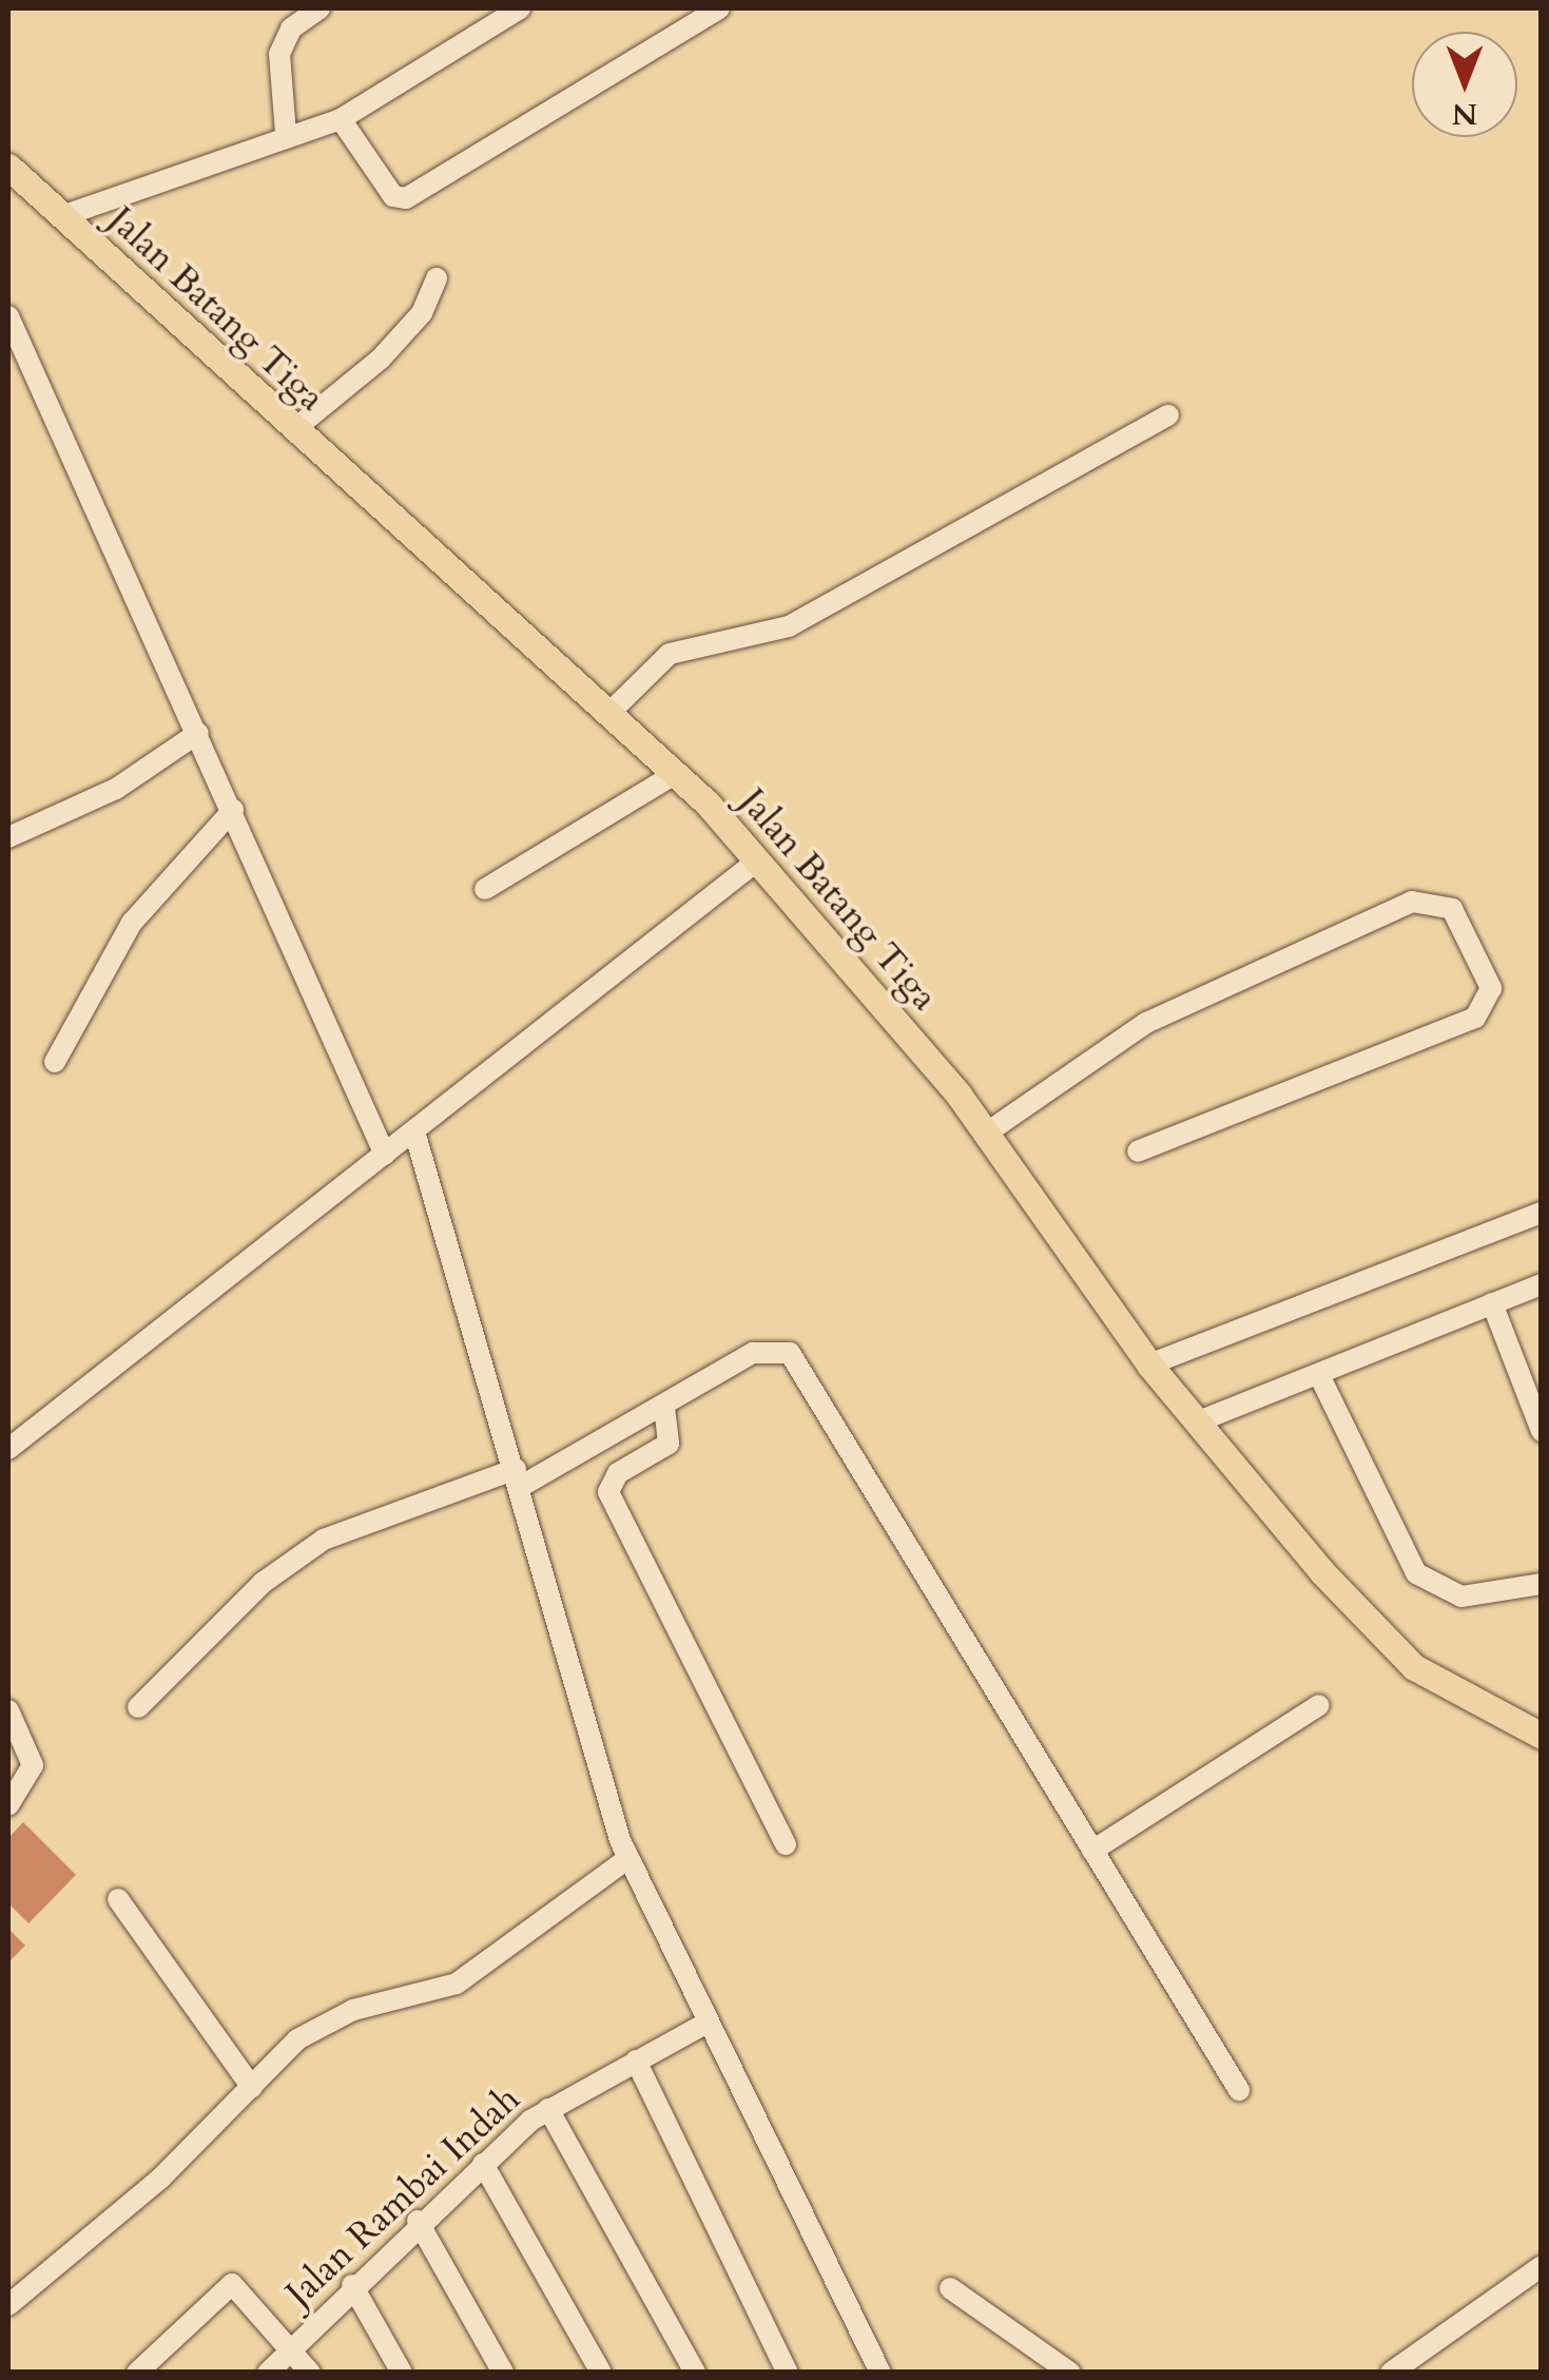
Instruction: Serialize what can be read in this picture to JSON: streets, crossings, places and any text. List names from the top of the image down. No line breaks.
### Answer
{"streets":{"main road":["Jalan Batang Tiga"],"street":["Jalan Rambai Indah"]},"north":"bottom"}
